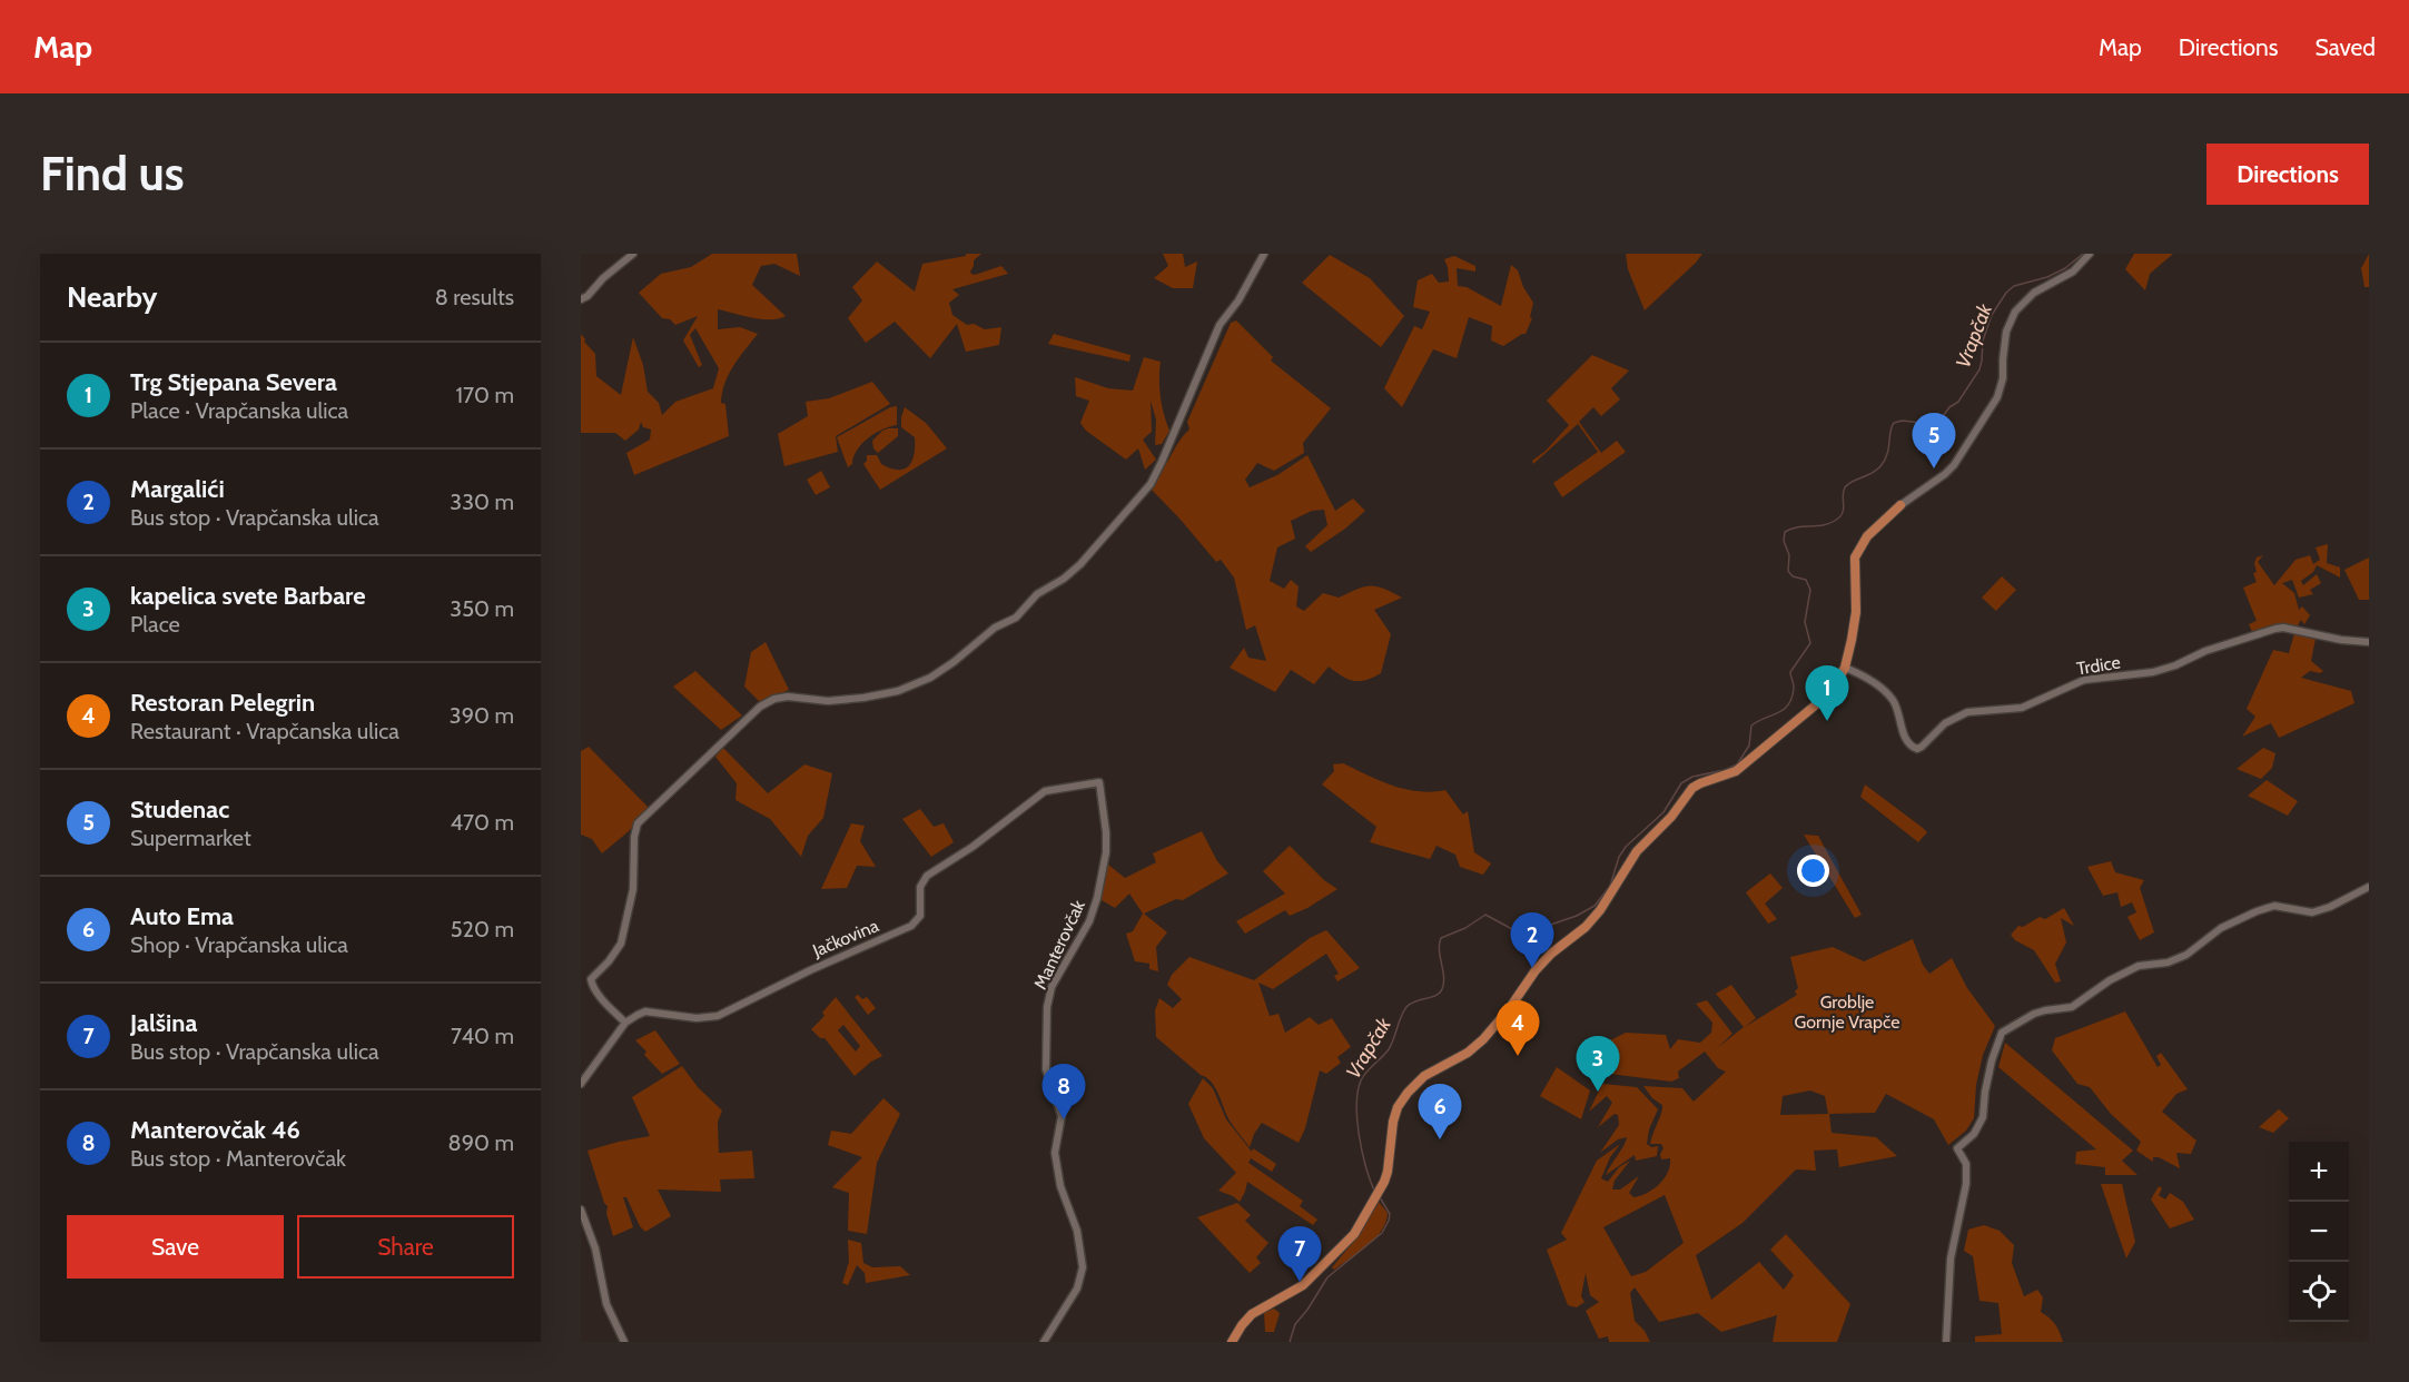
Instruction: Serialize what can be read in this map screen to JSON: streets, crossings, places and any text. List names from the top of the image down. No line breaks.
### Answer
{"streets":{"street":["Trdice","Jačkovina","Manterovčak"]},"crossings":[["Jačkovina","Manterovčak"]],"water":["Vrapčak"],"parks":["Groblje Gornje Vrapče"],"page":{"header":"Map","nav":["Map","Directions","Saved"],"buttons":["Directions",["Save","Share"]],"title":"Find us","heading":["Nearby","8 results"],"list":[{"mark":"1","name":"Trg Stjepana Severa","note":"Place · Vrapčanska ulica","value":"170 m"},{"mark":"2","name":"Margalići","note":"Bus stop · Vrapčanska ulica","value":"330 m"},{"mark":"3","name":"kapelica svete Barbare","note":"Place","value":"350 m"},{"mark":"4","name":"Restoran Pelegrin","note":"Restaurant · Vrapčanska ulica","value":"390 m"},{"mark":"5","name":"Studenac","note":"Supermarket","value":"470 m"},{"mark":"6","name":"Auto Ema","note":"Shop · Vrapčanska ulica","value":"520 m"},{"mark":"7","name":"Jalšina","note":"Bus stop · Vrapčanska ulica","value":"740 m"},{"mark":"8","name":"Manterovčak 46","note":"Bus stop · Manterovčak","value":"890 m"}],"pins":["5","1","2","4","3","8","6","7"],"map_buttons":["+","−"]}}
